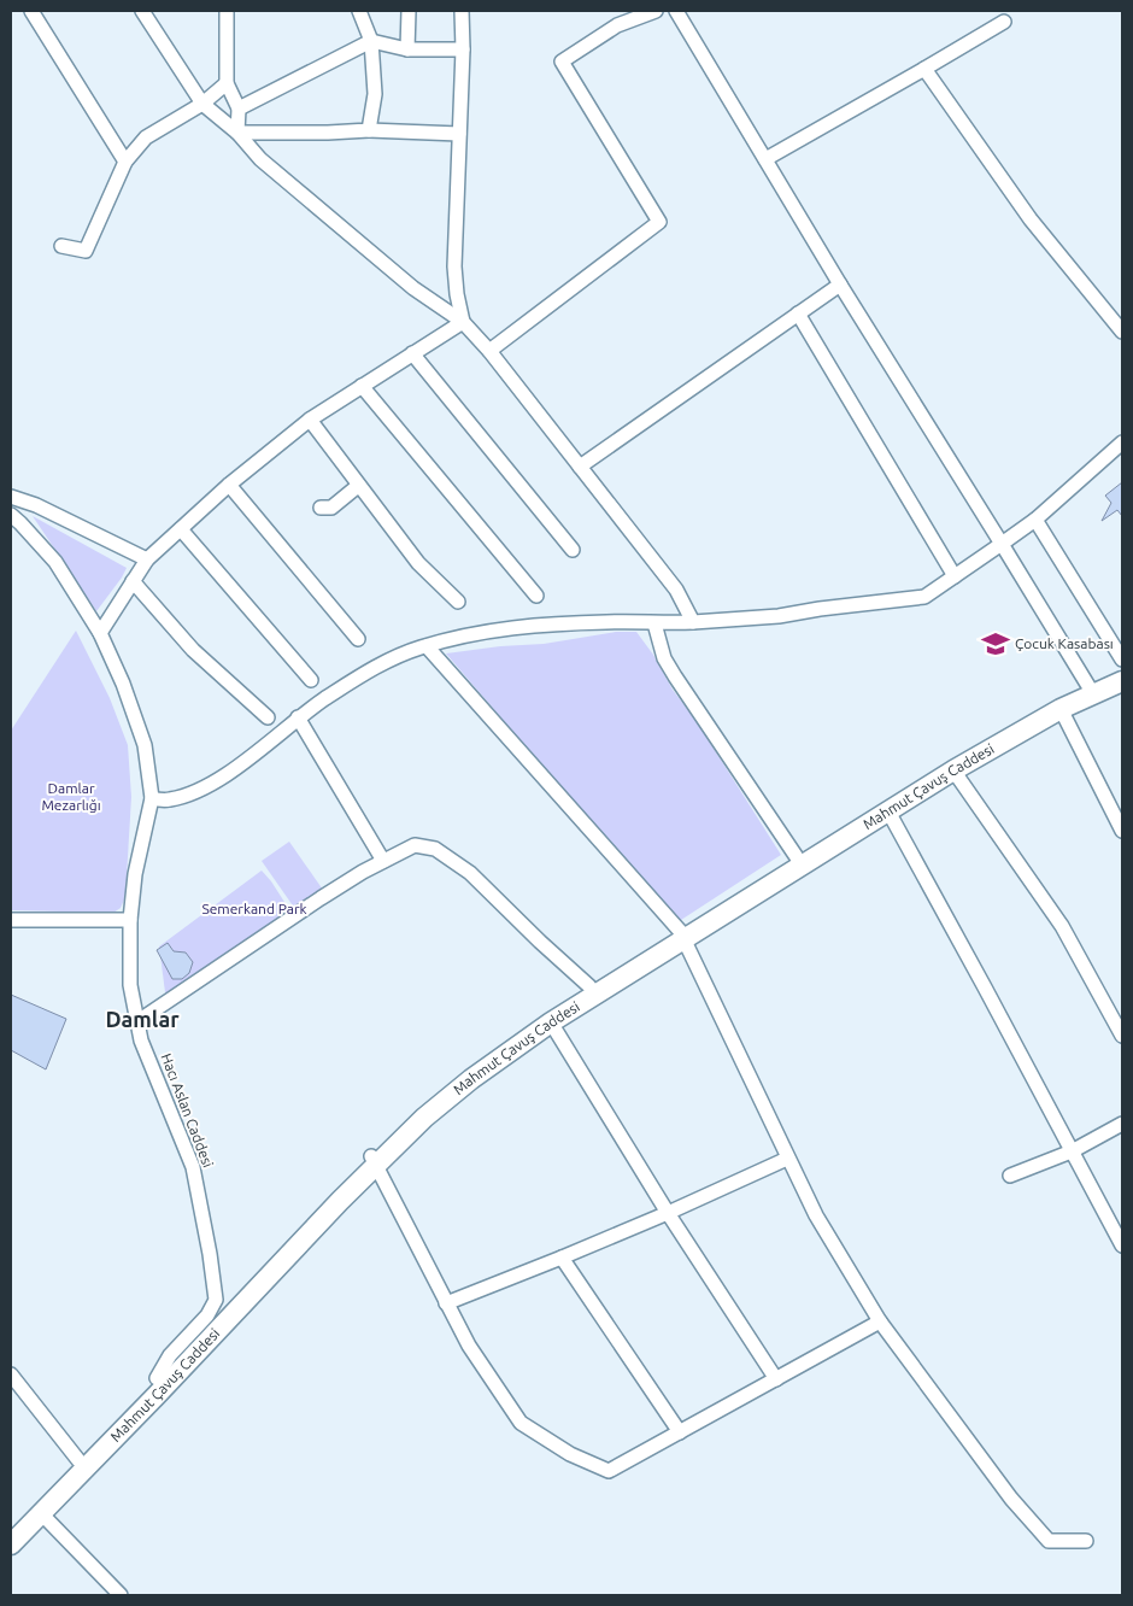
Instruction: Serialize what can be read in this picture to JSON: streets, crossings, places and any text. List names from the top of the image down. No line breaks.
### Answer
{"streets":{"main road":["Mahmut Çavuş Caddesi"],"street":["Hacı Aslan Caddesi"]},"districts":["Damlar"],"parks":["Damlar Mezarlığı","Semerkand Park"],"places":{"school or university":["Çocuk Kasabası"]}}
